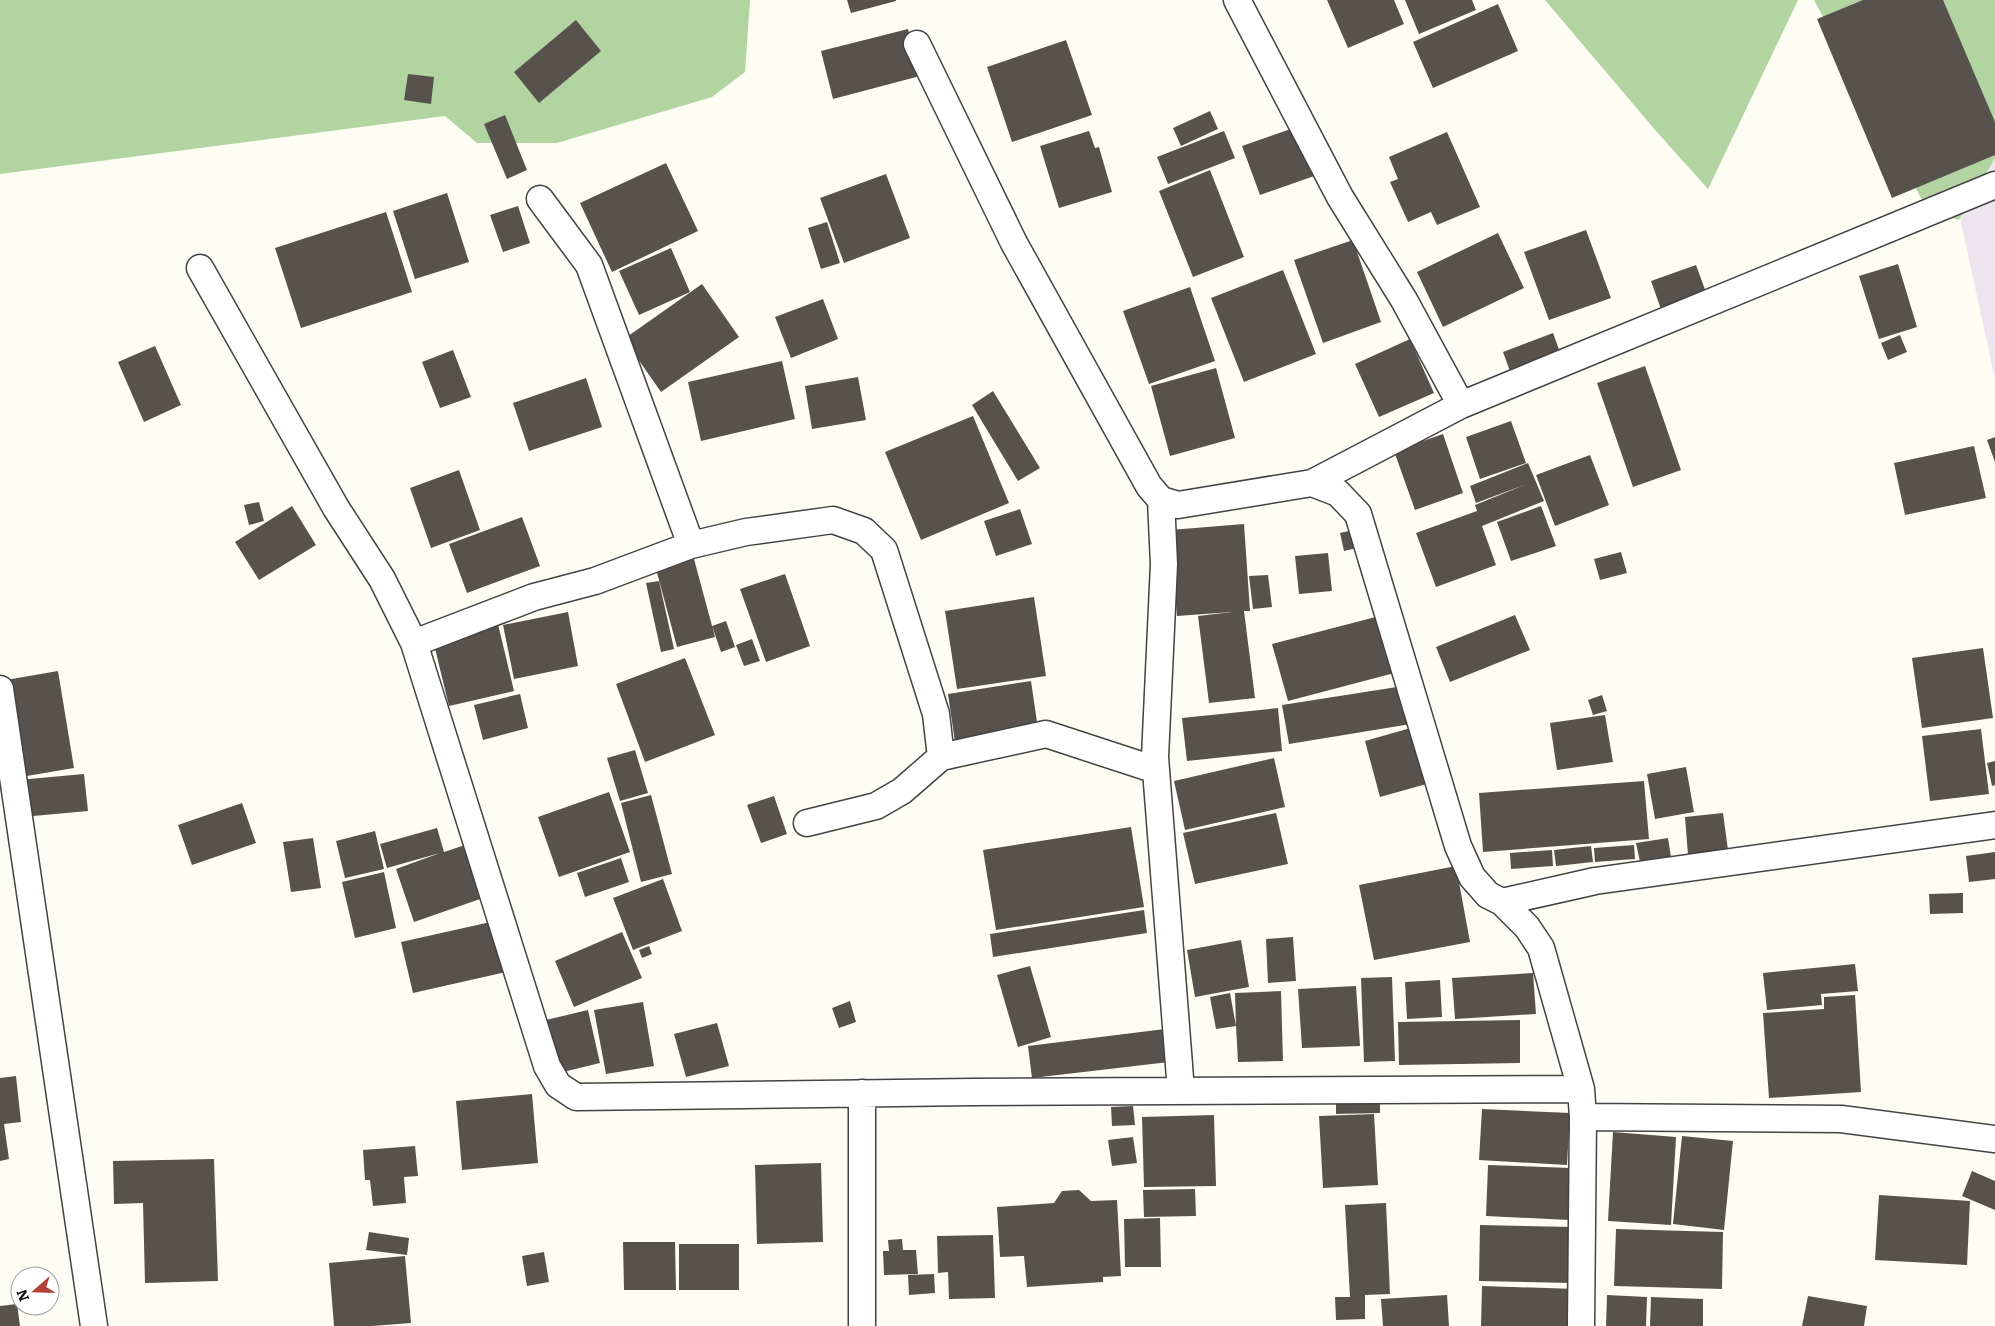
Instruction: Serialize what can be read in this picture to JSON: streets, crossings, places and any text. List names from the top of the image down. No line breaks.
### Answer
{"north":"left"}
